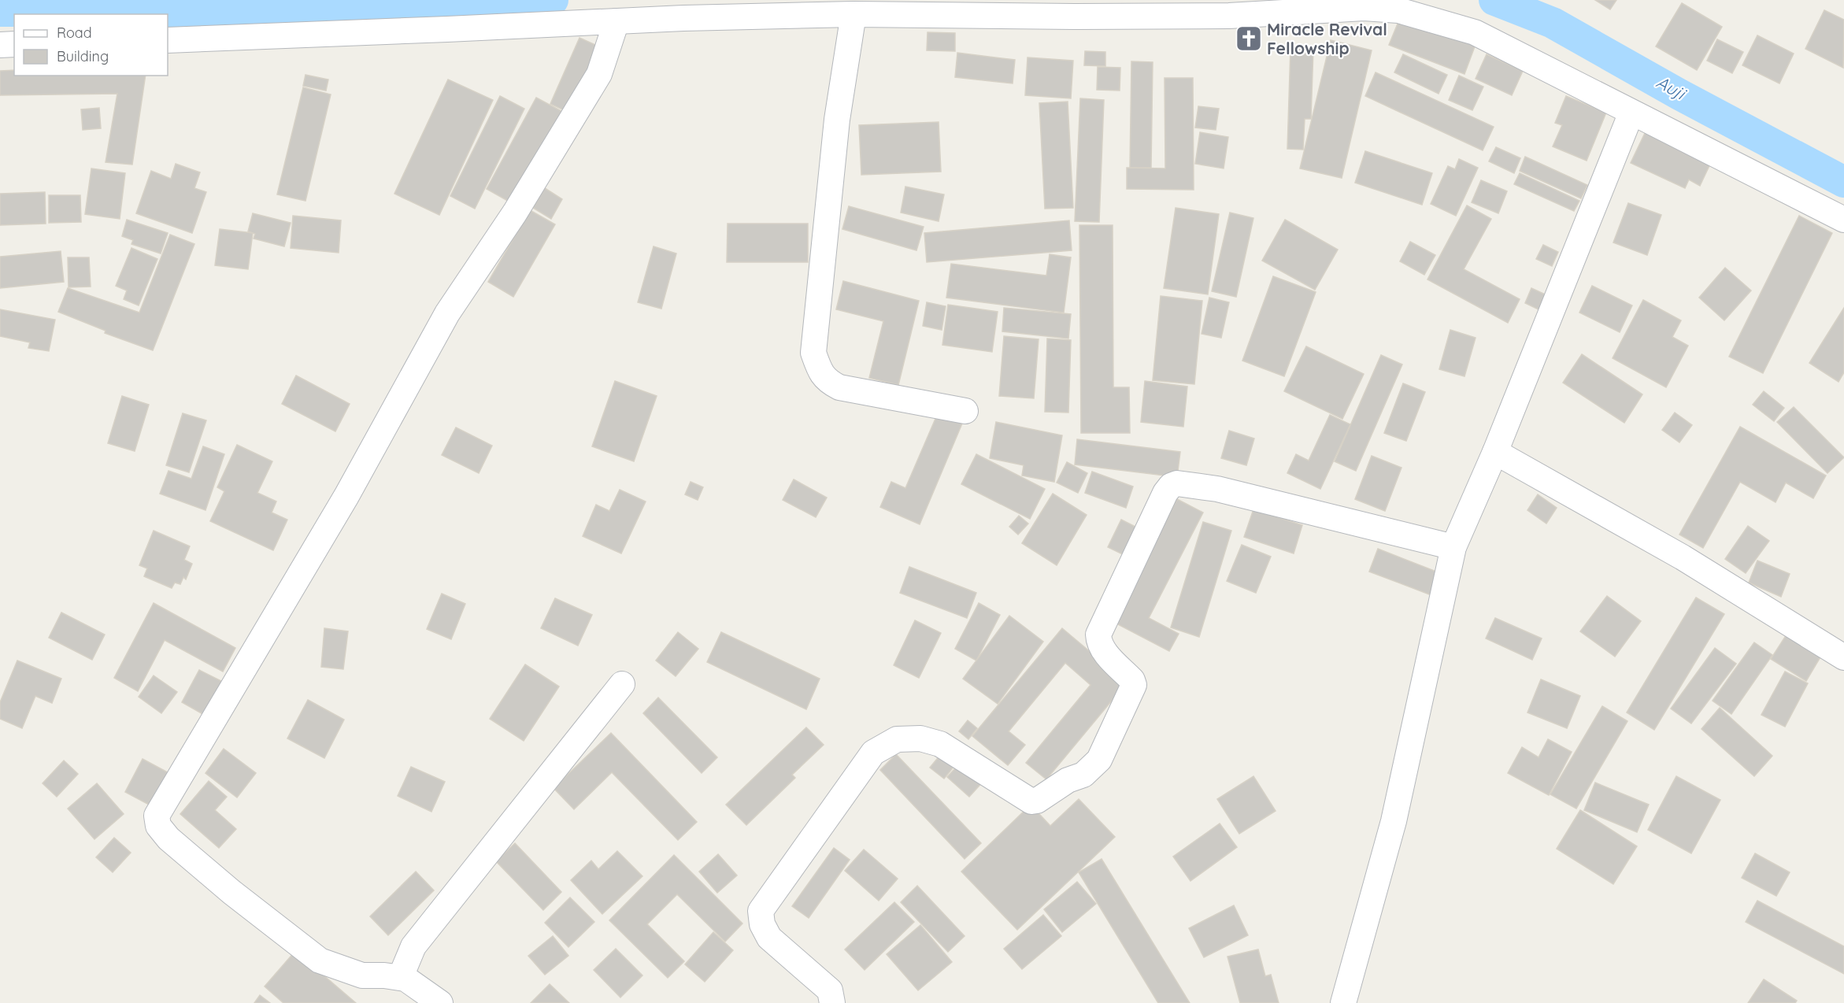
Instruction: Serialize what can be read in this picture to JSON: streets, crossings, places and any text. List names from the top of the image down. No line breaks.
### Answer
{"water":["Auji"],"places":{"church":["Miracle Revival Fellowship"]},"legend":["Road","Building"]}
